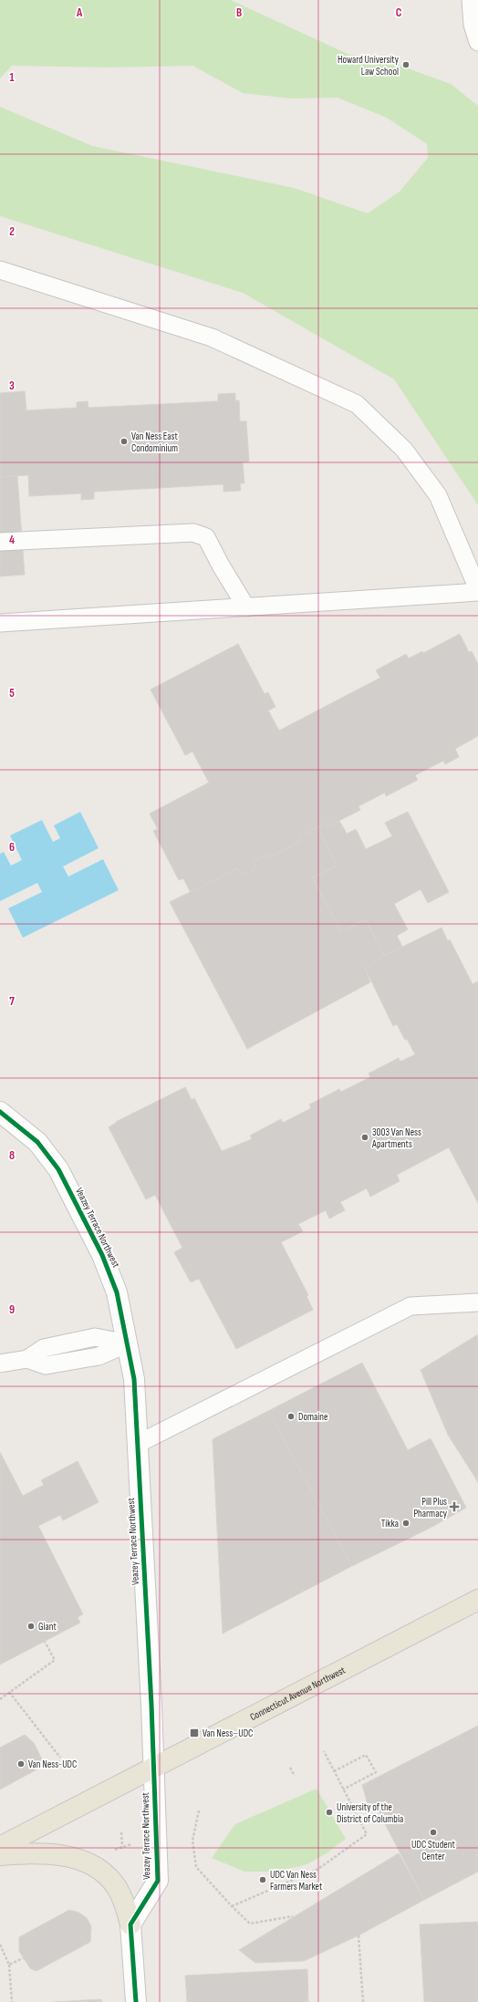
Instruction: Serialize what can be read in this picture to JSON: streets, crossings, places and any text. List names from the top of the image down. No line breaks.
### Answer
{"streets":{"main road":["Connecticut Avenue Northwest"],"street":["Veazey Terrace Northwest"]},"crossings":[["Veazey Terrace Northwest","Connecticut Avenue Northwest"]],"places":{"other":["Howard University Law School","Van Ness East Condominium","3003 Van Ness Apartments","Domaine","Tikka","Giant","Van Ness-UDC","University of the District of Columbia","UDC Student Center","UDC Van Ness Farmers Market"],"health":["Pill Plus Pharmacy"],"transit":["Van Ness–UDC"]},"grid":{"columns":["A","B","C"],"rows":["1","2","3","4","5","6","7","8","9"]}}
